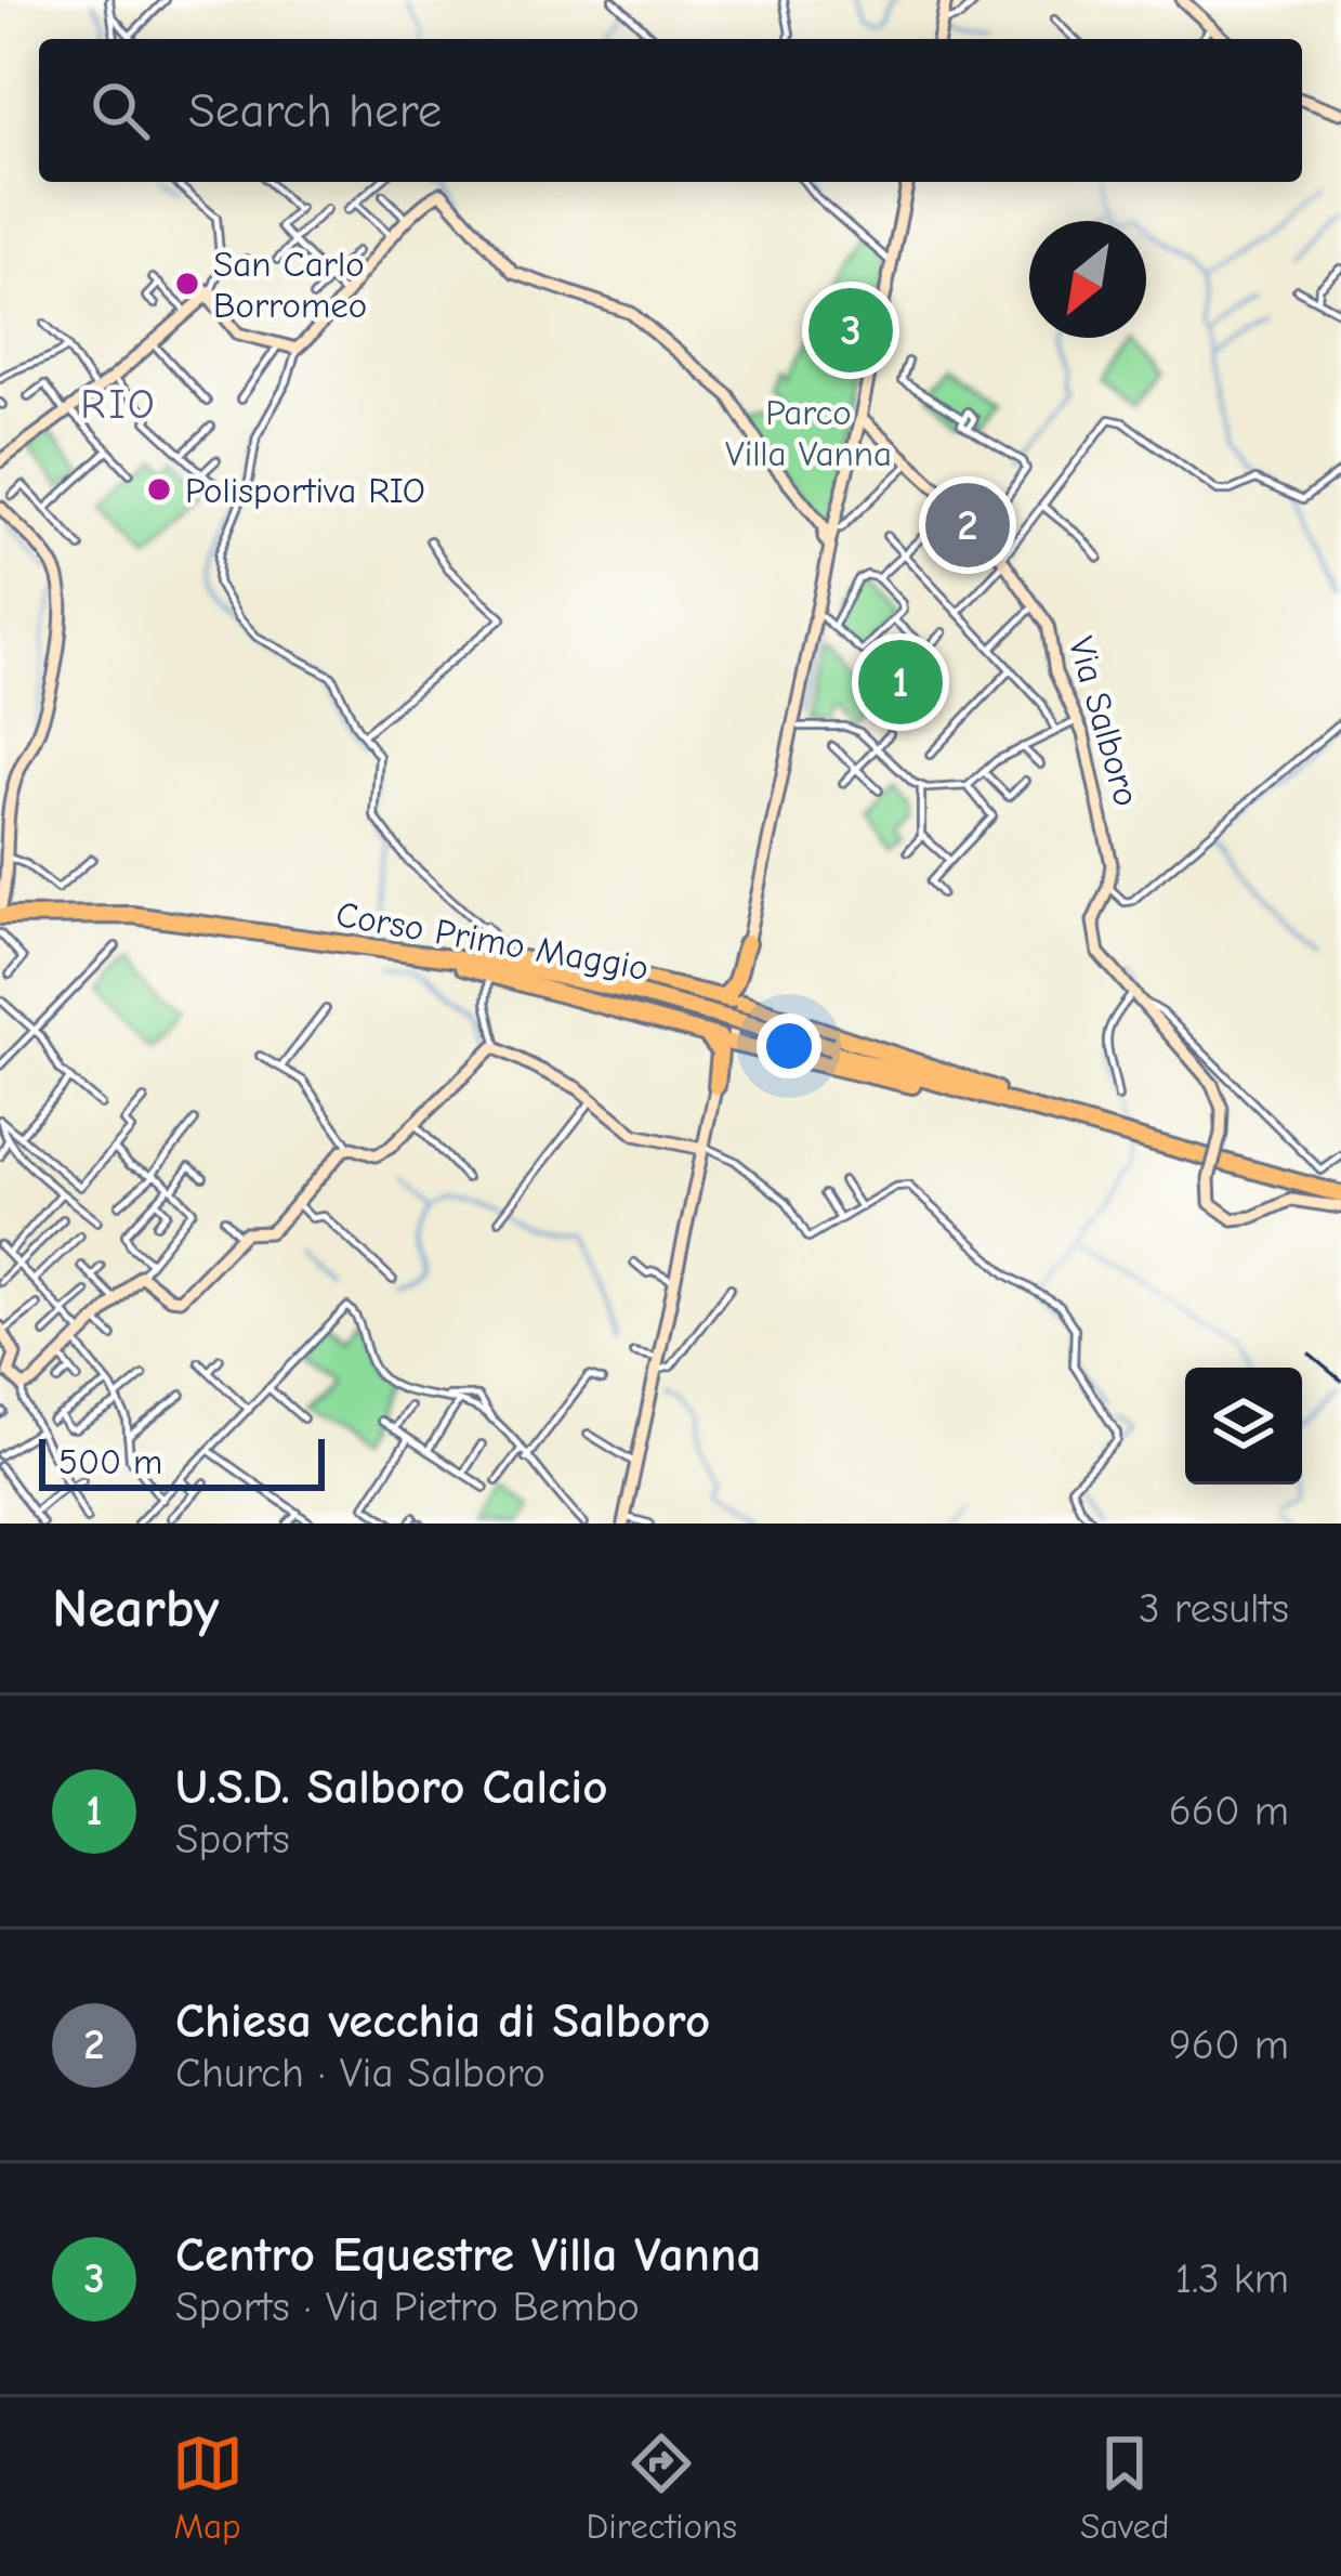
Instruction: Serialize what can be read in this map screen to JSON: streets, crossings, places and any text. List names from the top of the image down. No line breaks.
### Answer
{"streets":{"highway":["Corso Primo Maggio"],"street":["Via Salboro"]},"crossings":[["Via Salboro","Corso Primo Maggio"]],"districts":["RIO"],"parks":["Parco Villa Vanna"],"places":["San Carlo Borromeo","Polisportiva RIO"],"scale_bar":"500 m","north":"bottom left","page":{"search":"Search here","pins":["3","2","1"],"scale":"500 m","heading":["Nearby","3 results"],"list":[{"mark":"1","name":"U.S.D. Salboro Calcio","note":"Sports","value":"660 m"},{"mark":"2","name":"Chiesa vecchia di Salboro","note":"Church · Via Salboro","value":"960 m"},{"mark":"3","name":"Centro Equestre Villa Vanna","note":"Sports · Via Pietro Bembo","value":"1.3 km"}],"nav":["Map","Directions","Saved"]}}
